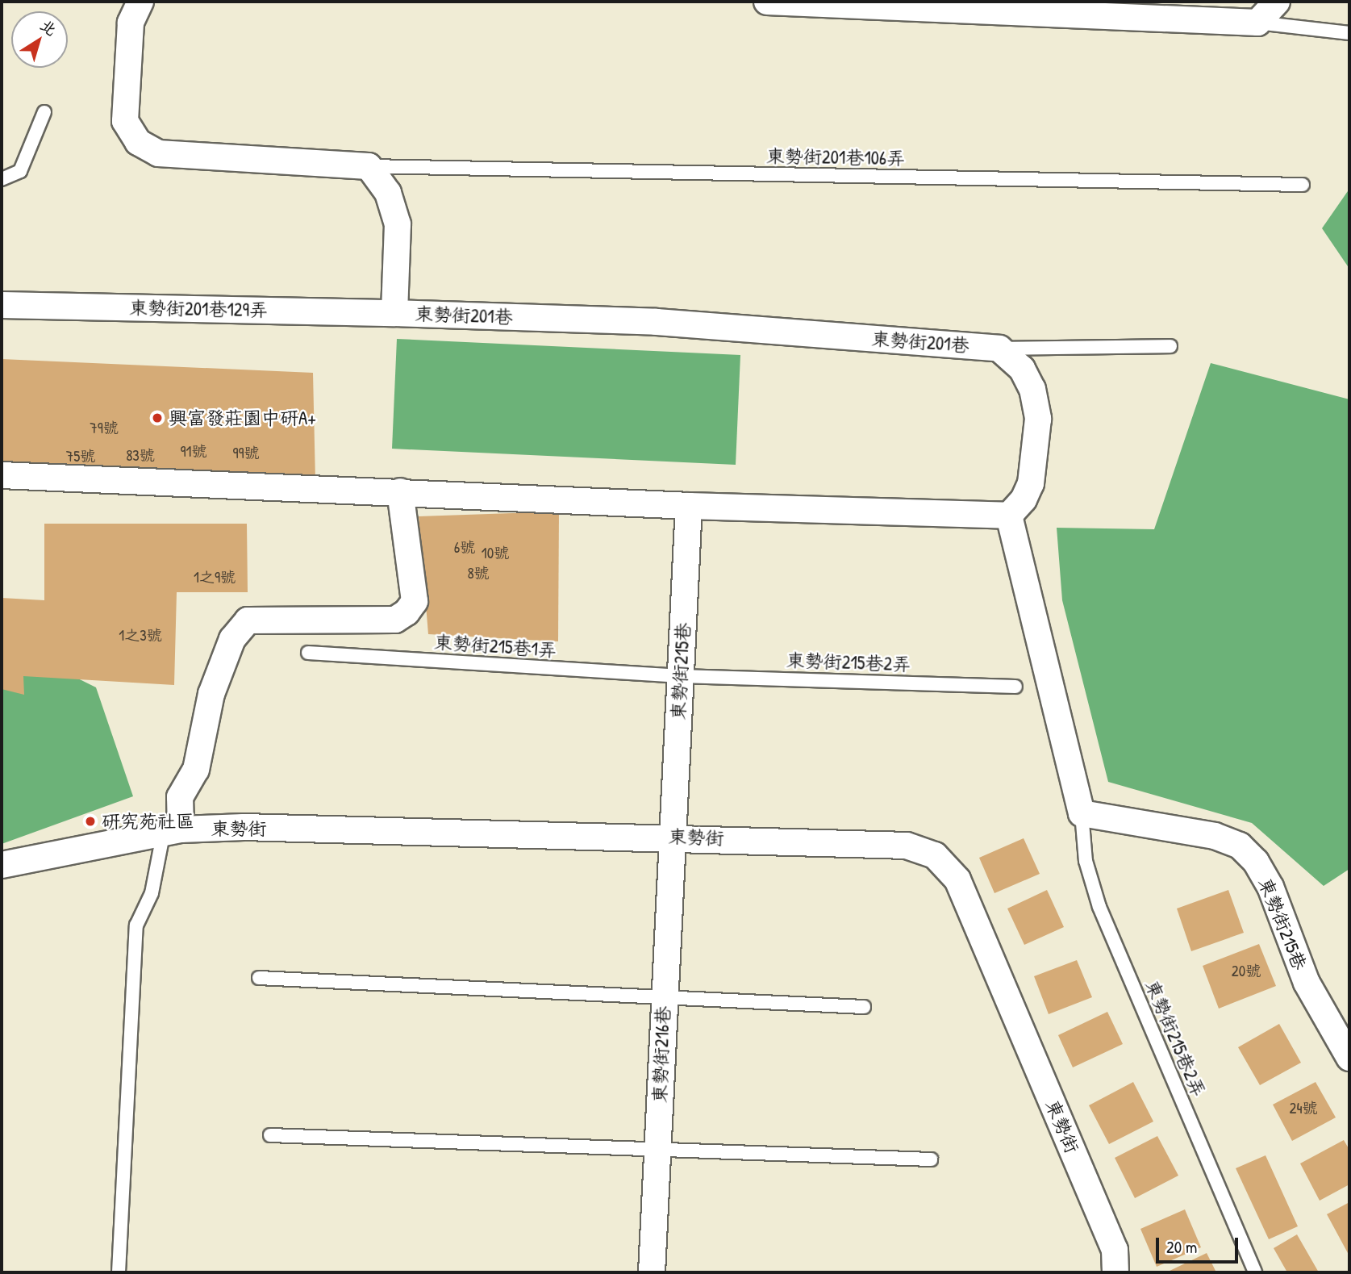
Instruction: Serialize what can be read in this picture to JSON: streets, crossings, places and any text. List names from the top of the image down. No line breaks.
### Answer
{"streets":{"street":["東勢街201巷129弄","東勢街201巷","東勢街215巷","東勢街","東勢街216巷"],"lane":["東勢街201巷106弄","東勢街215巷1弄","東勢街215巷2弄"]},"crossings":[["東勢街201巷106弄","東勢街201巷"],["東勢街201巷129弄","東勢街201巷"],["東勢街215巷1弄","東勢街215巷2弄"],["東勢街215巷1弄","東勢街215巷"],["東勢街215巷2弄","東勢街215巷"],["東勢街215巷","東勢街"],["東勢街215巷","東勢街216巷"],["東勢街","東勢街216巷"]],"places":["興富發莊園中研A+","研究苑社區"],"house_numbers":["79號","91號","99號","83號","75號","6號","10號","8號","1之9號","1之3號","20號","24號"],"scale_bar":"20 m","north":"top right"}
